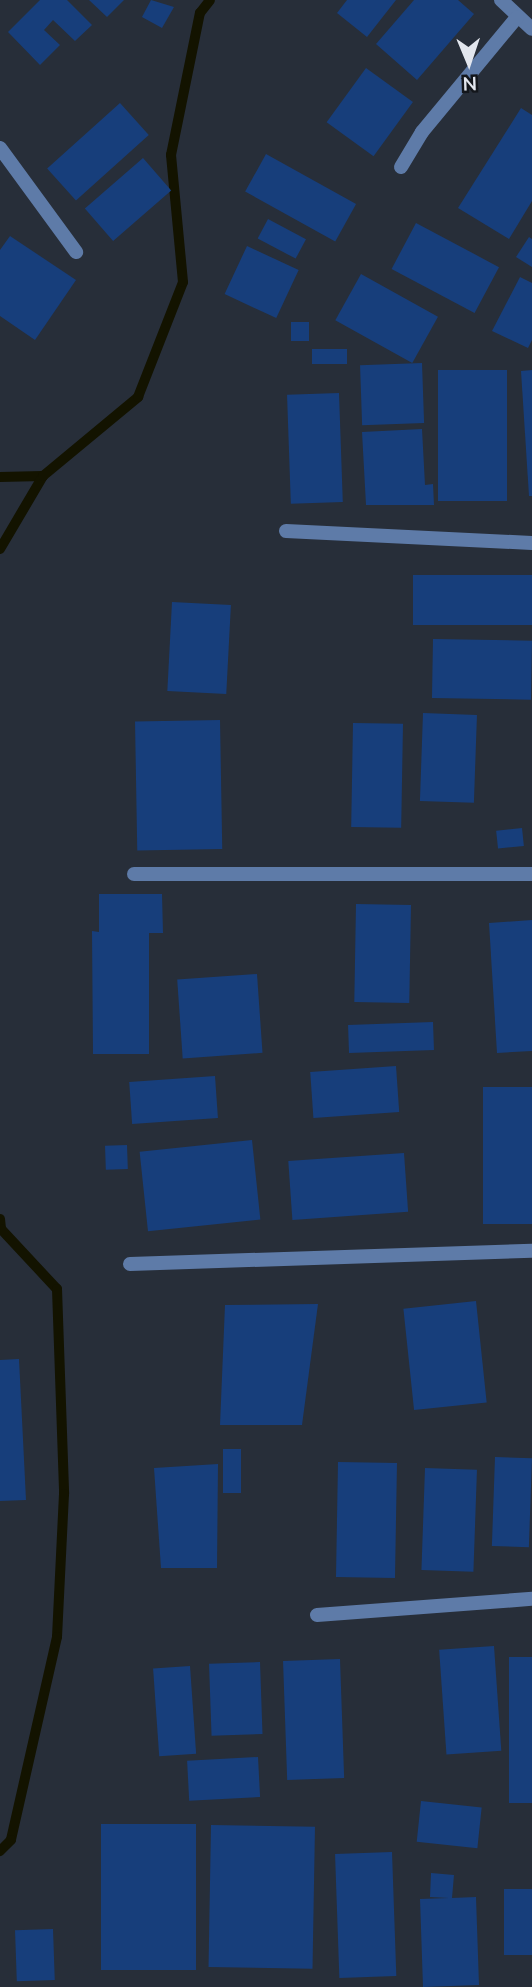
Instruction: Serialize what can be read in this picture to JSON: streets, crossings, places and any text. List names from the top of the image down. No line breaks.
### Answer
{"north":"bottom"}
